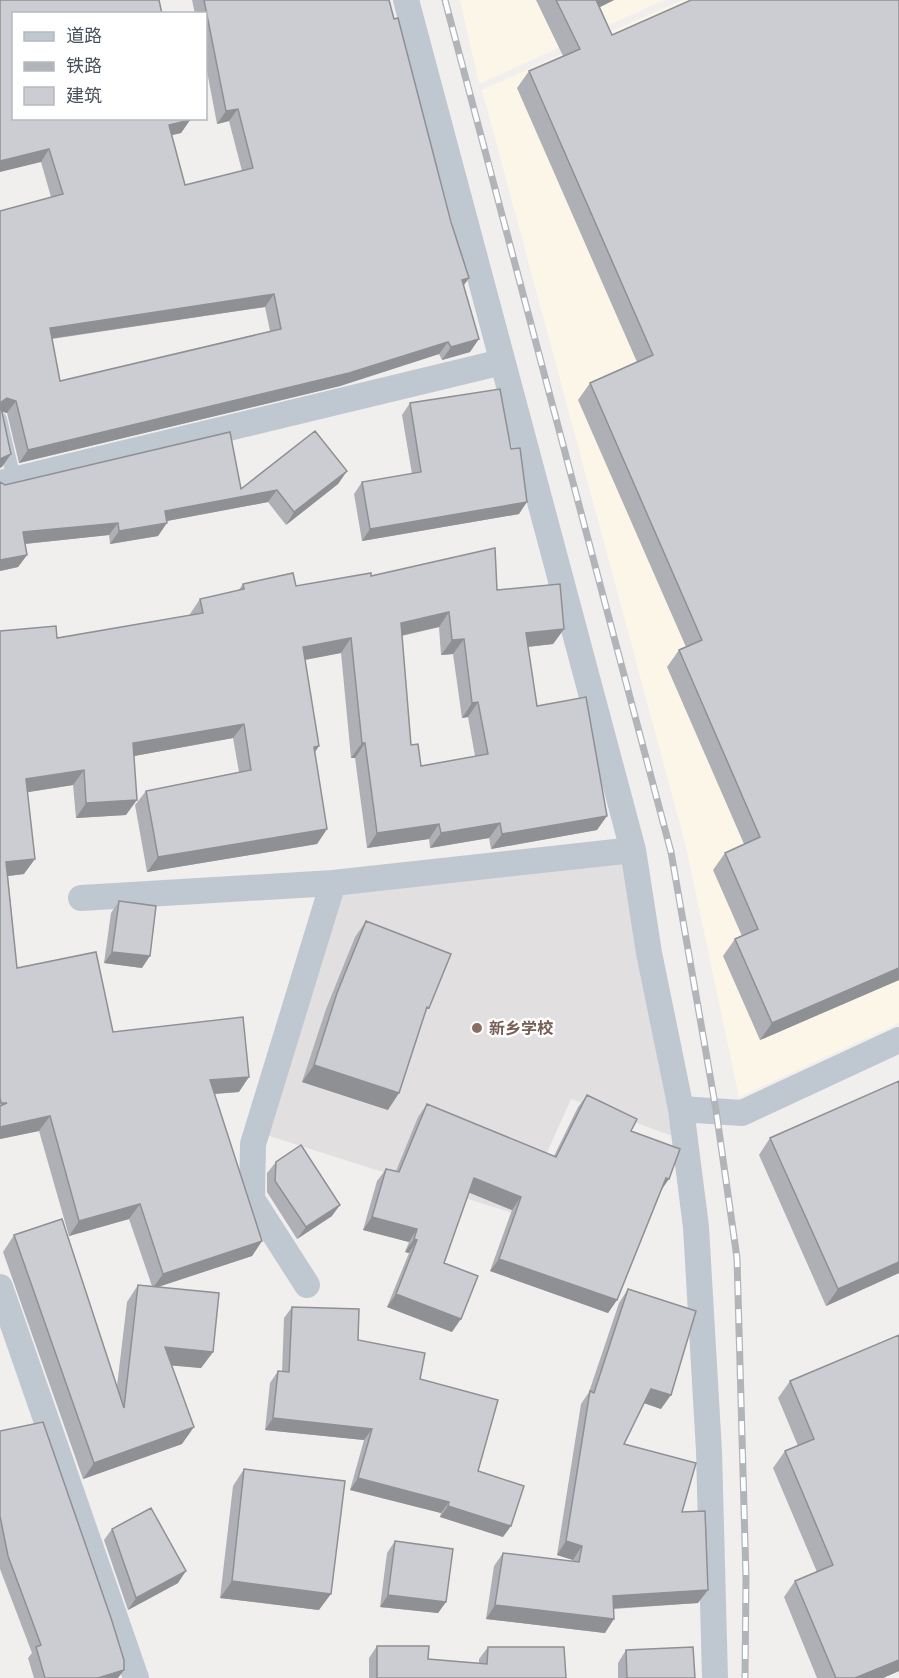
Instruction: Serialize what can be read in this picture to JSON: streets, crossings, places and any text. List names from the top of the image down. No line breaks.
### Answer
{"places":["新乡学校"],"legend":["道路","铁路","建筑"]}
